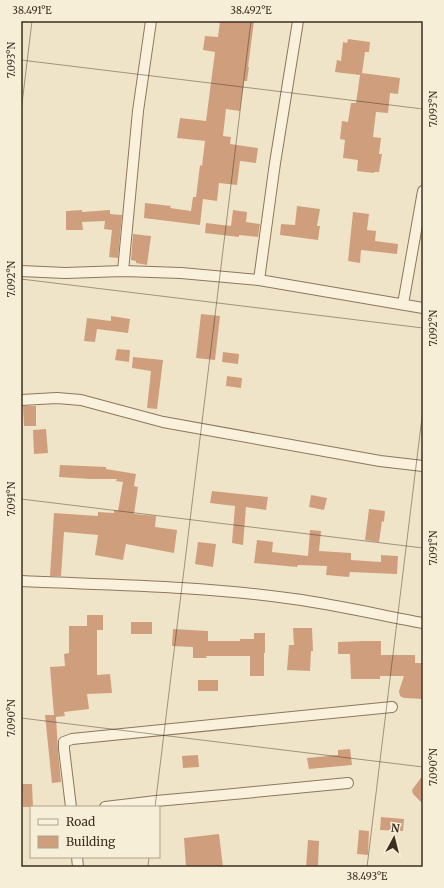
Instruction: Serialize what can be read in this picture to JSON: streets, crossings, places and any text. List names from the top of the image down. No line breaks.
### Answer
{"legend":["Road","Building"],"north":"top","coordinates":["38.491°E","38.492°E","7.093°N","7.092°N","7.091°N","7.090°N","38.493°E"]}
